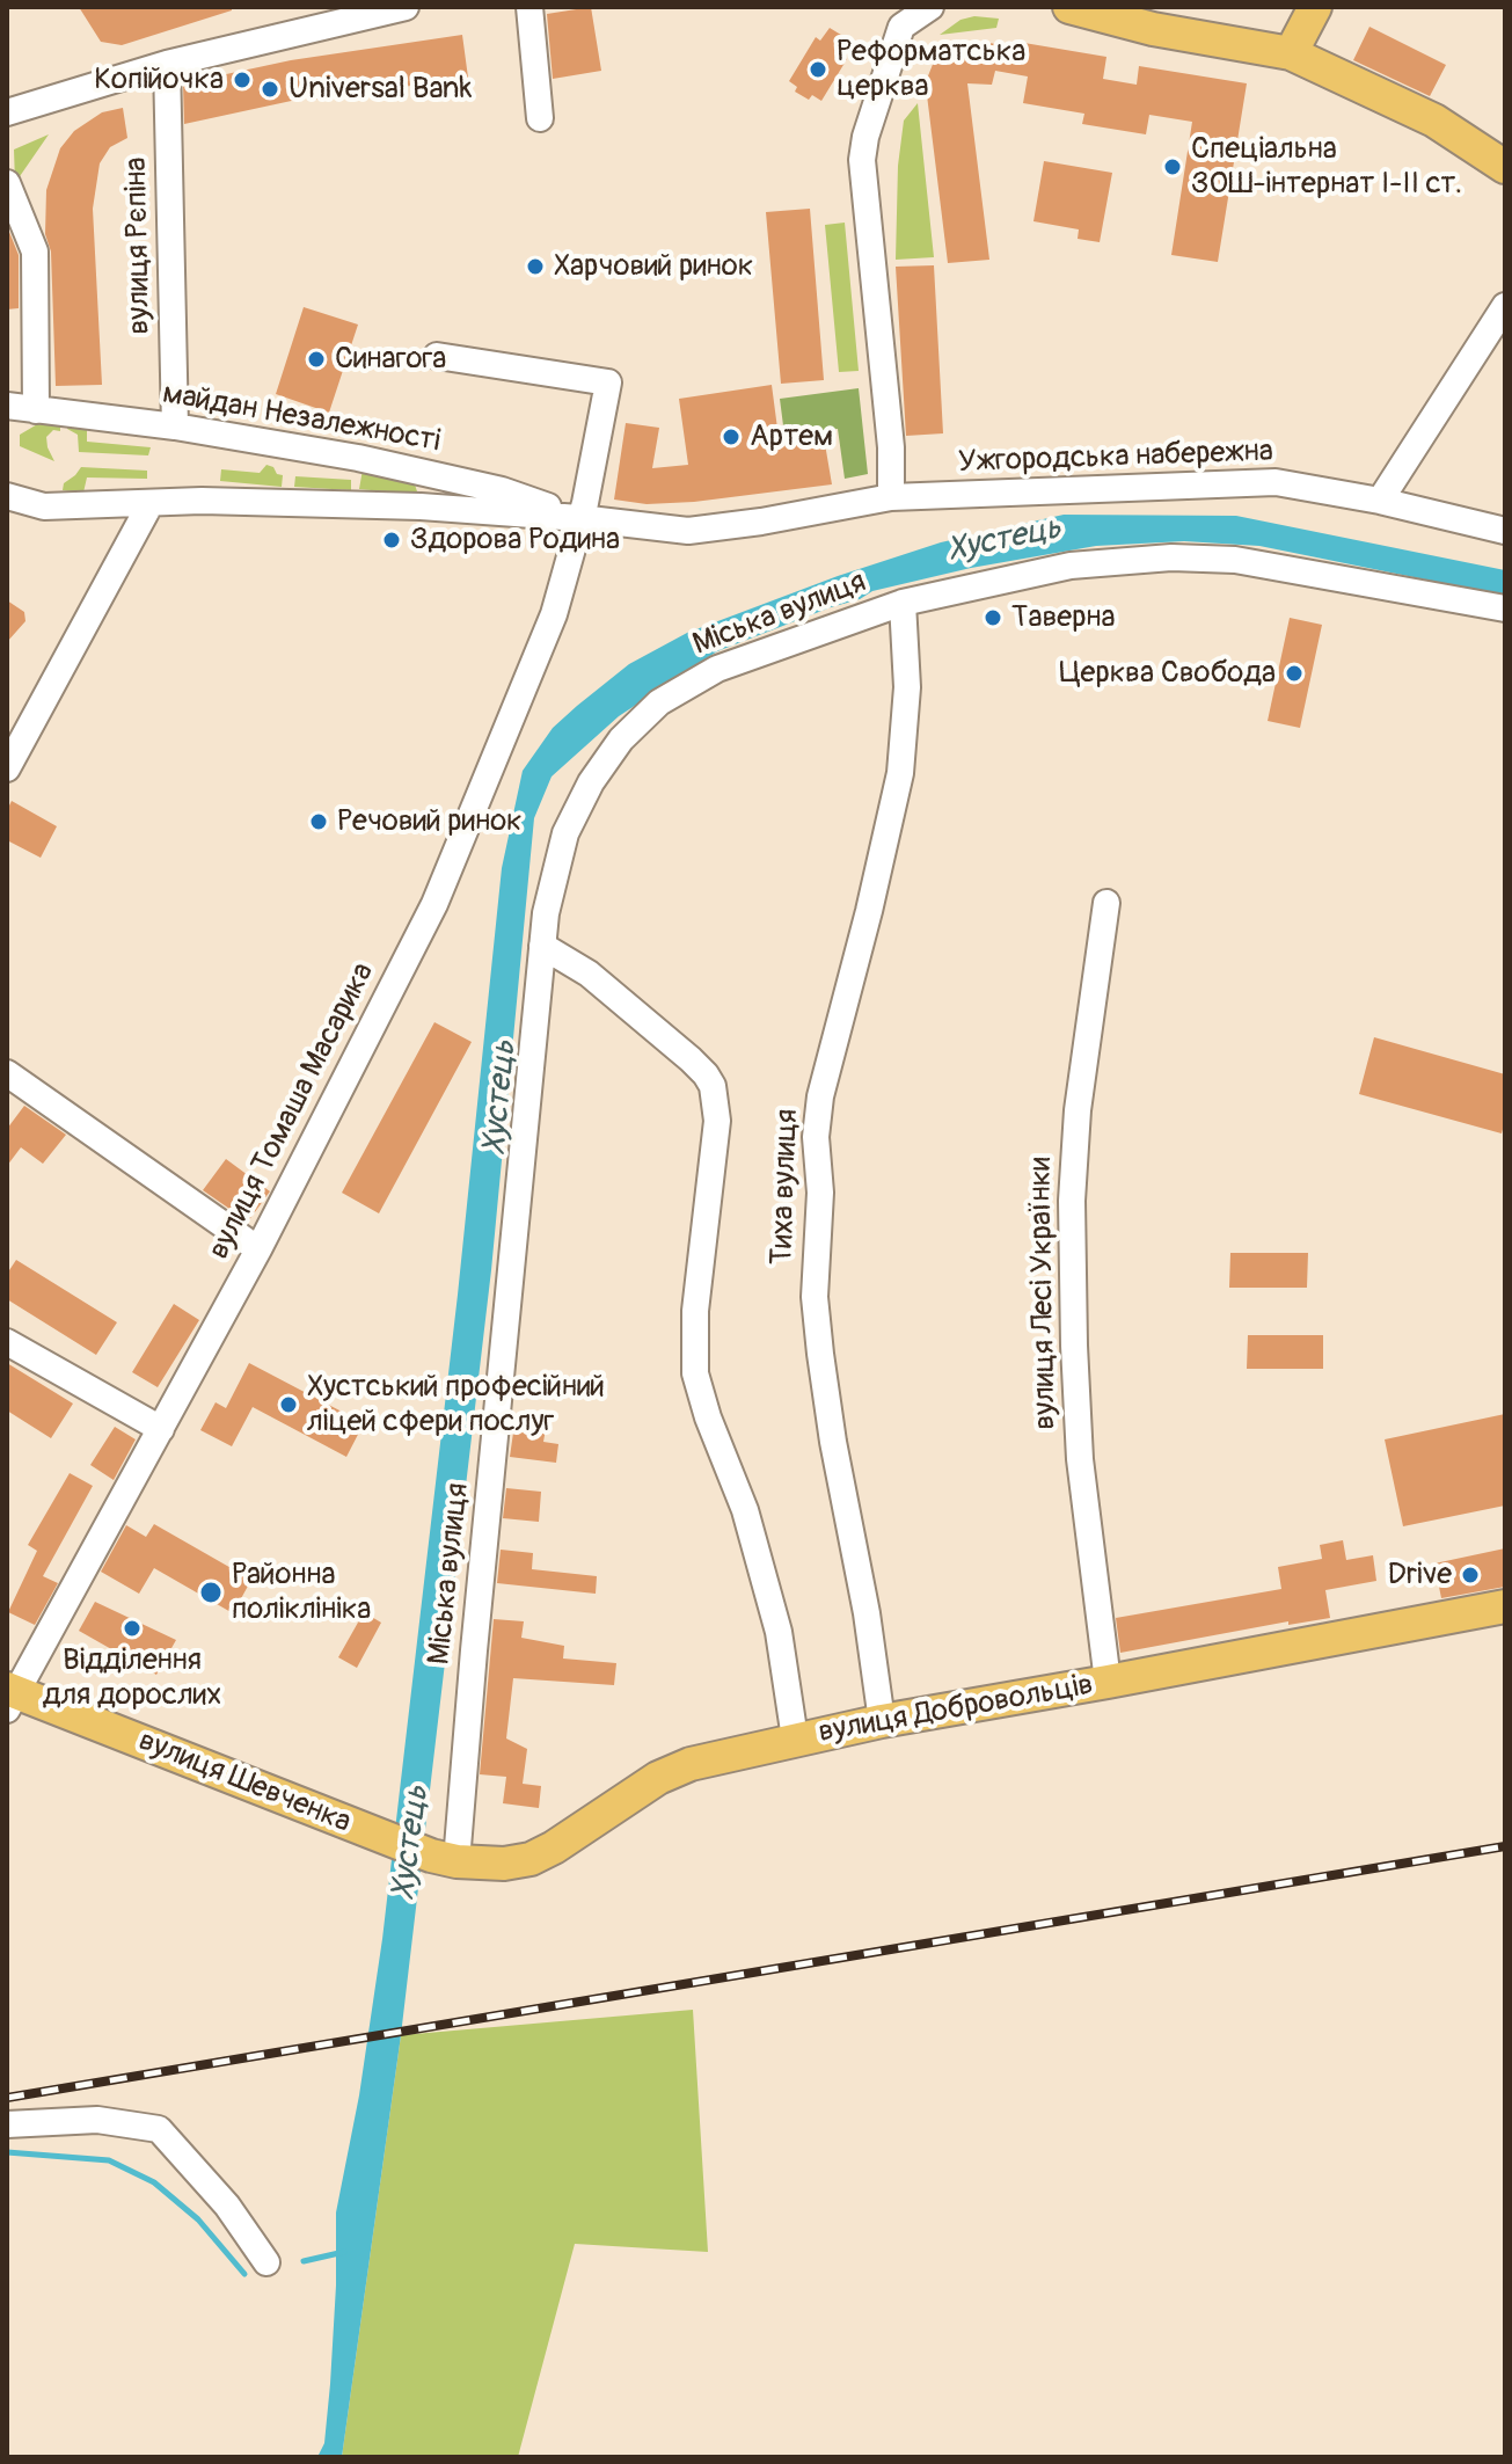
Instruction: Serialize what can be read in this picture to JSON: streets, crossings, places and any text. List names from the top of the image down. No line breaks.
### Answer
{"streets":{"main road":["вулиця Добровольців","вулиця Шевченка"],"street":["вулиця Рєпіна","майдан Незалежності","Ужгородська набережна","Міська вулиця","вулиця Томаша Масарика","Тиха вулиця","вулиця Лесі Українки"]},"crossings":[["вулиця Рєпіна","майдан Незалежності"],["майдан Незалежності","Ужгородська набережна"],["майдан Незалежності","вулиця Томаша Масарика"],["Міська вулиця","Тиха вулиця"],["Міська вулиця","вулиця Добровольців"],["Міська вулиця","вулиця Шевченка"],["вулиця Томаша Масарика","вулиця Шевченка"],["Тиха вулиця","вулиця Добровольців"],["вулиця Лесі Українки","вулиця Добровольців"],["вулиця Добровольців","вулиця Шевченка"]],"water":["Хустець"],"places":["Реформатська церква","Копійочка","Universal Bank","Спеціальна ЗОШ-інтернат І-ІІ ст.","Харчовий ринок","Синагога","Артем","Здорова Родина","Таверна","Церква Свобода","Речовий ринок","Хустський професійний ліцей сфери послуг","Drive","Районна поліклініка","Відділення для дорослих"]}
